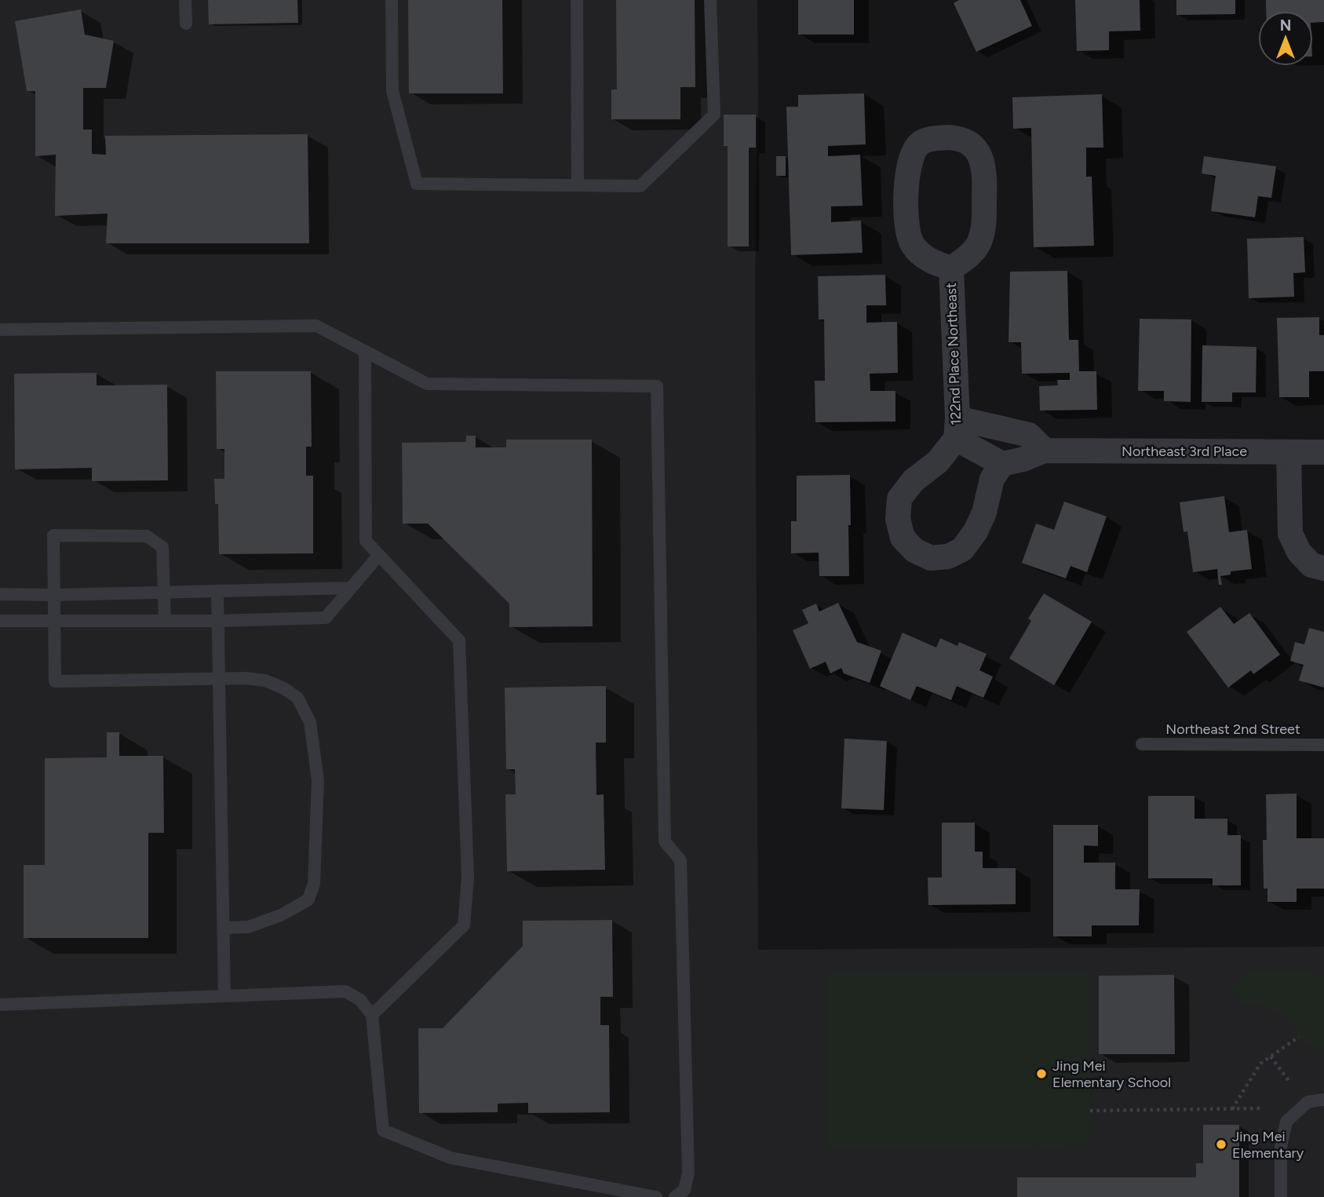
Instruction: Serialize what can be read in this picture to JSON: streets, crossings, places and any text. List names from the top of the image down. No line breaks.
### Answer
{"streets":{"street":["122nd Place Northeast","Northeast 3rd Place"],"lane":["Northeast 2nd Street"]},"places":["Jing Mei Elementary School","Jing Mei Elementary"],"north":"top"}
